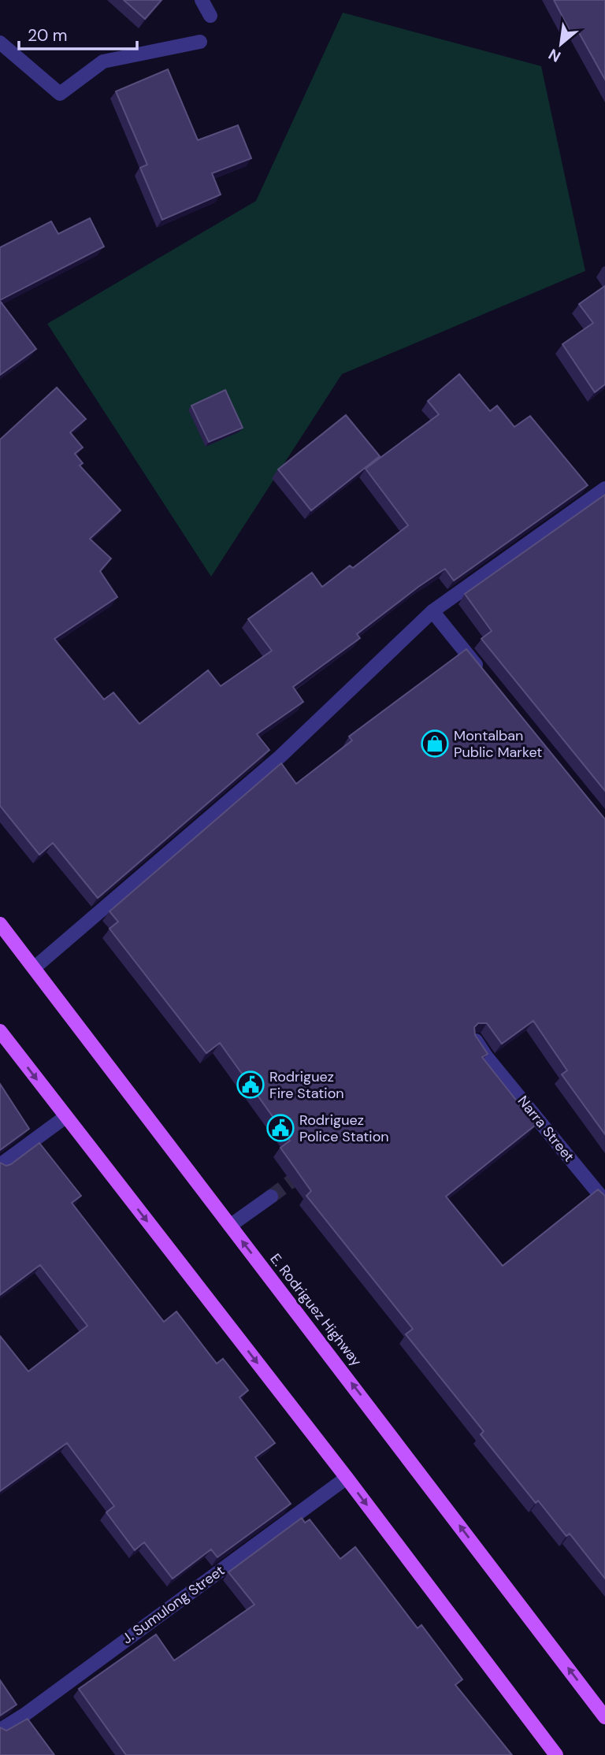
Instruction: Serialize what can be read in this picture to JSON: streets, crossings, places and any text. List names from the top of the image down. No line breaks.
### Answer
{"streets":{"main road":["E. Rodriguez Highway"],"street":["Narra Street","J. Sumulong Street"]},"places":{"shop":["Montalban Public Market"],"public building":["Rodriguez Fire Station","Rodriguez Police Station"]},"scale_bar":"20 m","north":"bottom left"}
